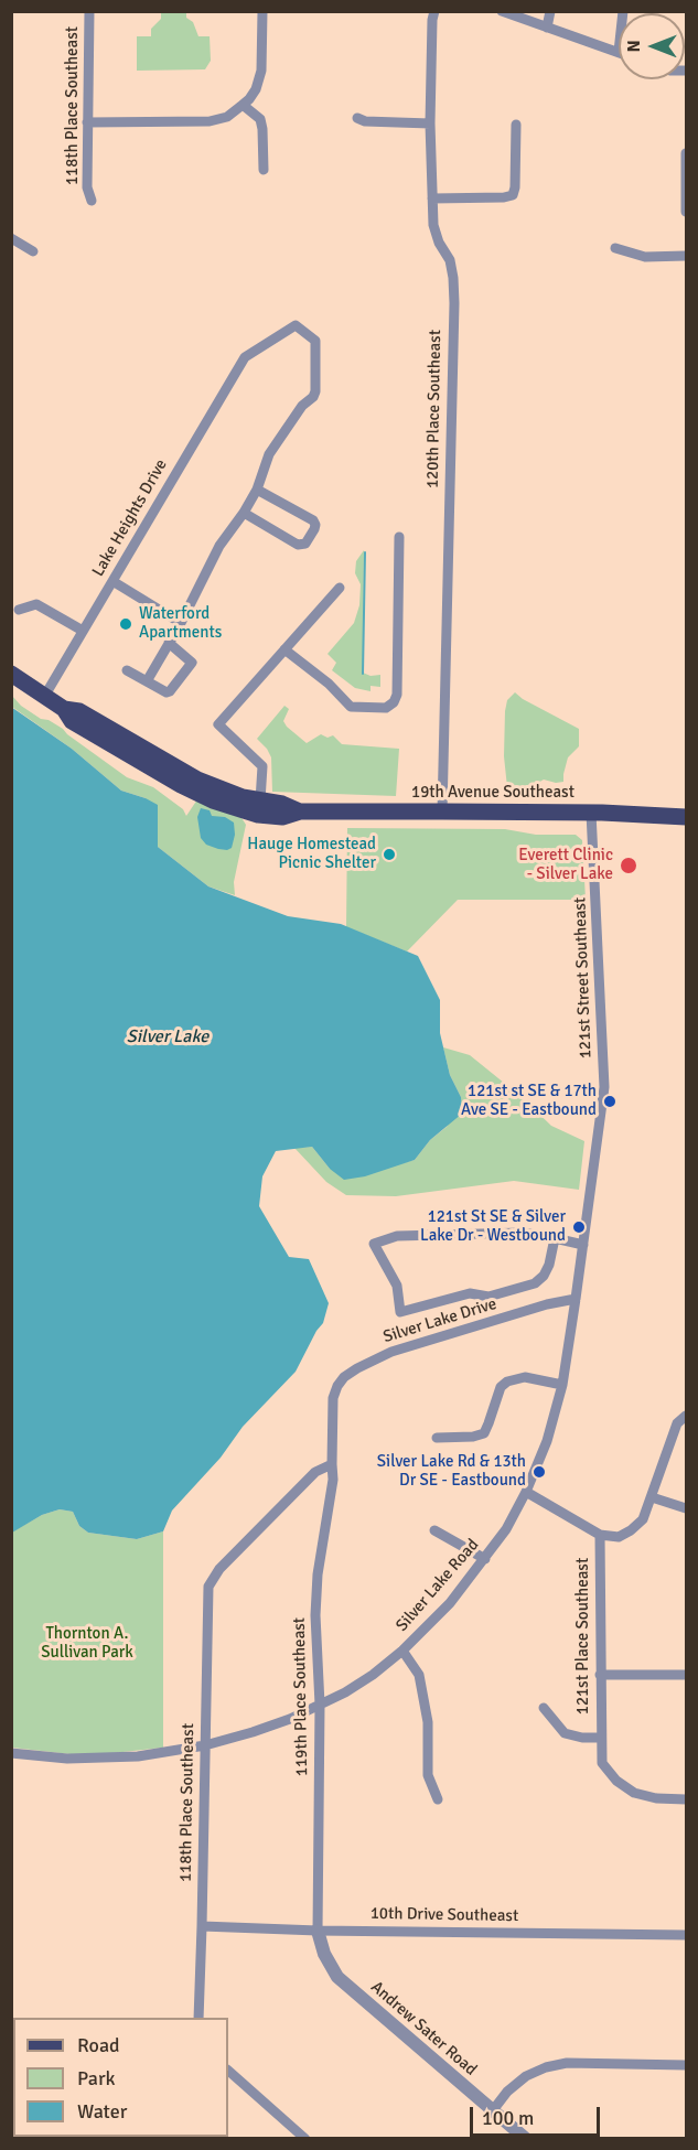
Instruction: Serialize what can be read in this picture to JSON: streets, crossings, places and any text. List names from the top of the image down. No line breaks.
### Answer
{"streets":{"main road":["19th Avenue Southeast"],"street":["118th Place Southeast","120th Place Southeast","Lake Heights Drive","121st Street Southeast","Silver Lake Drive","Silver Lake Road","121st Place Southeast","119th Place Southeast","10th Drive Southeast","Andrew Sater Road"]},"crossings":[["118th Place Southeast","Silver Lake Drive"],["118th Place Southeast","Silver Lake Road"],["118th Place Southeast","119th Place Southeast"],["118th Place Southeast","10th Drive Southeast"],["120th Place Southeast","19th Avenue Southeast"],["Lake Heights Drive","19th Avenue Southeast"],["19th Avenue Southeast","121st Street Southeast"],["121st Street Southeast","Silver Lake Drive"],["121st Street Southeast","Silver Lake Road"],["Silver Lake Drive","Silver Lake Road"],["Silver Lake Drive","119th Place Southeast"],["Silver Lake Road","119th Place Southeast"],["119th Place Southeast","10th Drive Southeast"],["119th Place Southeast","Andrew Sater Road"],["10th Drive Southeast","Andrew Sater Road"]],"water":["Silver Lake"],"parks":["Thornton A. Sullivan Park"],"places":["Waterford Apartments","Hauge Homestead Picnic Shelter","Everett Clinic - Silver Lake","121st st SE & 17th Ave SE - Eastbound","121st St SE & Silver Lake Dr - Westbound","Silver Lake Rd & 13th Dr SE - Eastbound"],"legend":["Road","Park","Water"],"scale_bar":"100 m","north":"left"}
